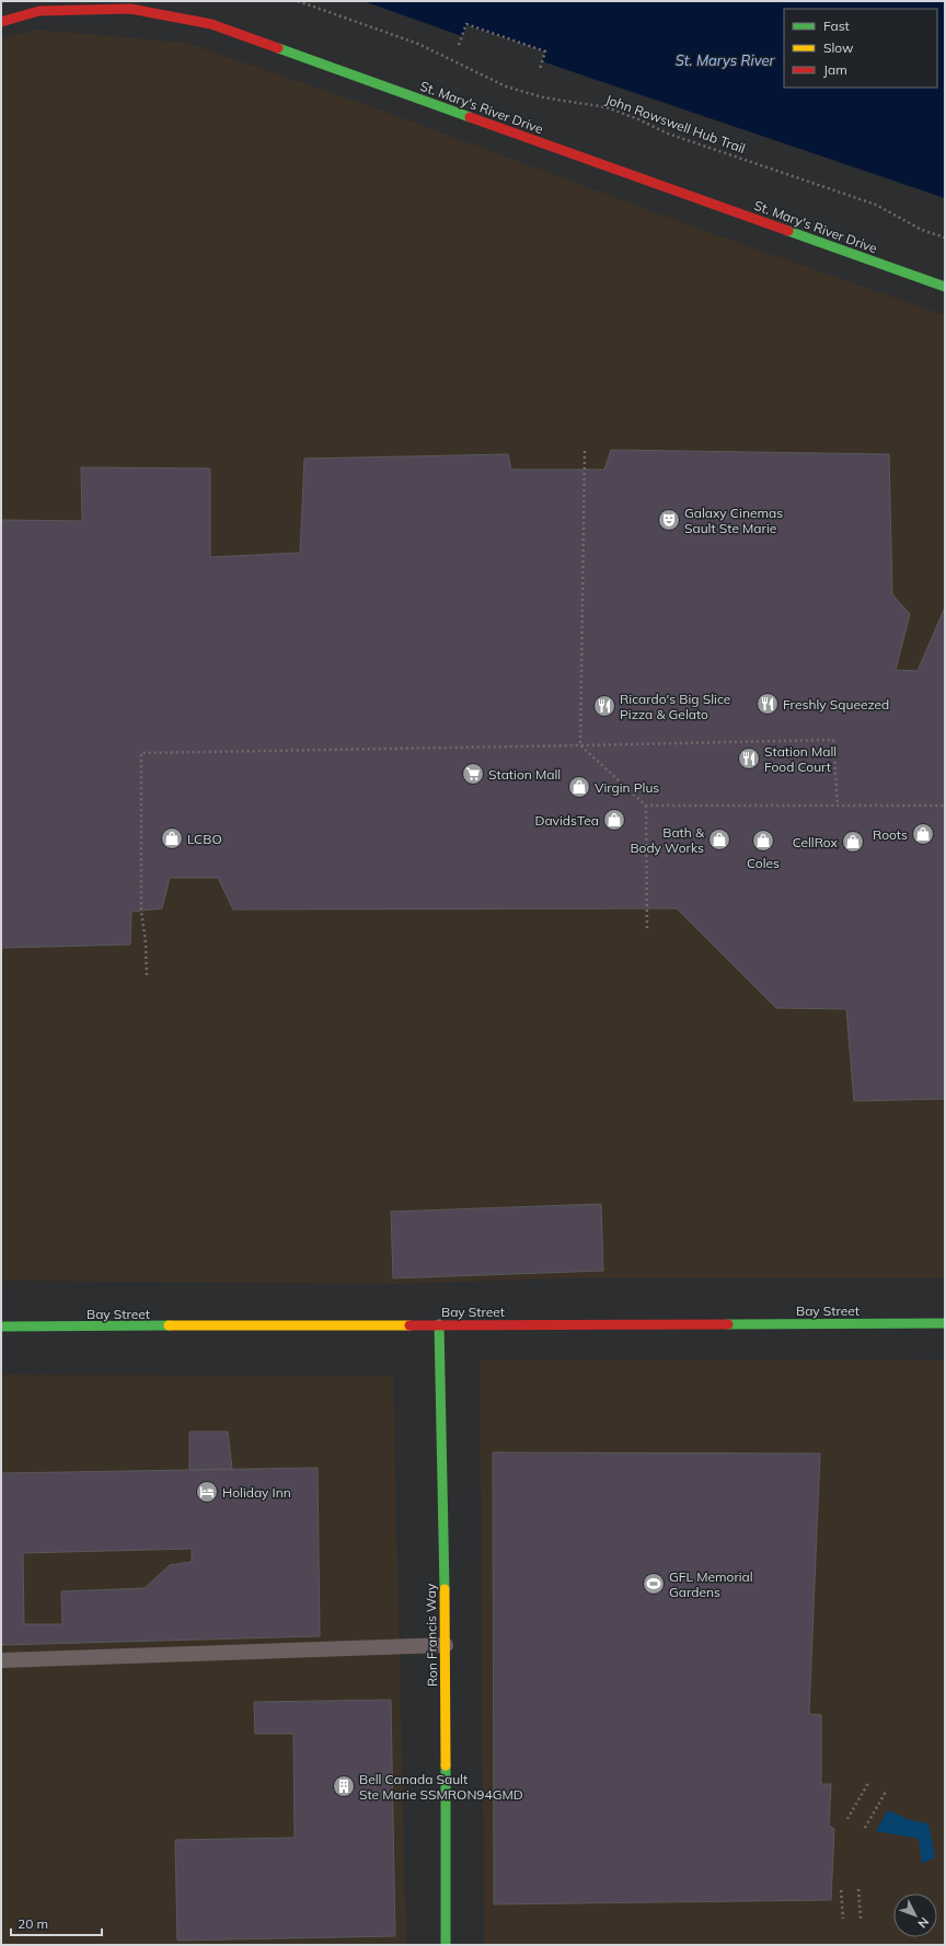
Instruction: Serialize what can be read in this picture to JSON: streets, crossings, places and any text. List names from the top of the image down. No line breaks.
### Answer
{"streets":{"street":["St. Mary's River Drive","Bay Street","Ron Francis Way"],"path":["John Rowswell Hub Trail"]},"crossings":[["Bay Street","Ron Francis Way"]],"water":["St. Marys River"],"places":{"theatre":["Galaxy Cinemas Sault Ste Marie"],"restaurant":["Freshly Squeezed","Ricardo's Big Slice Pizza & Gelato","Station Mall Food Court"],"supermarket":["Station Mall"],"shop":["Virgin Plus","DavidsTea","Roots","LCBO","Bath & Body Works","Coles","CellRox"],"hotel":["Holiday Inn"],"sports":["GFL Memorial Gardens"],"building":["Bell Canada Sault Ste Marie SSMRON94GMD"]},"legend":["Fast","Slow","Jam"],"scale_bar":"20 m","north":"bottom right"}
